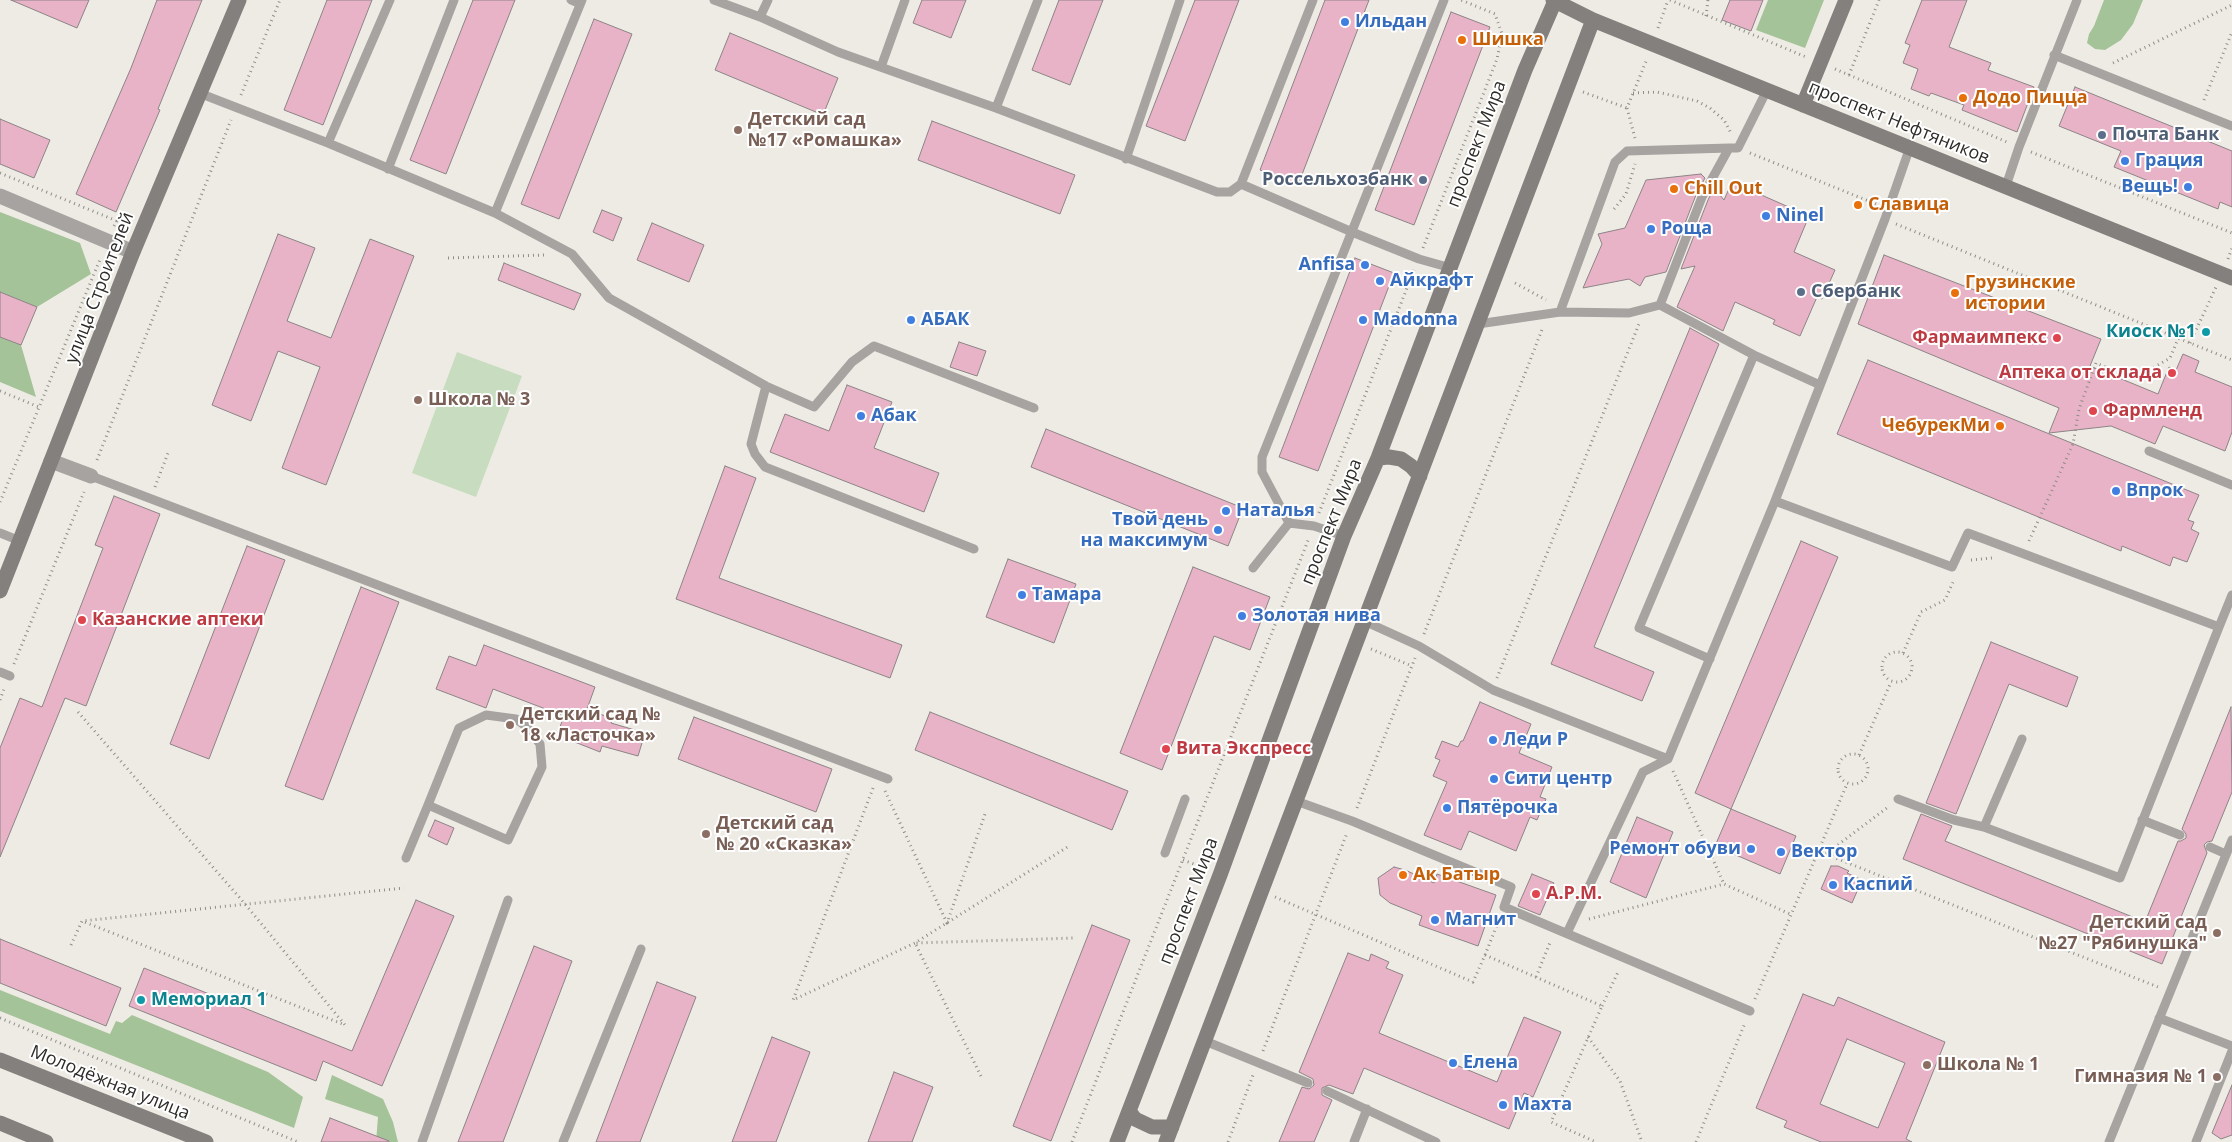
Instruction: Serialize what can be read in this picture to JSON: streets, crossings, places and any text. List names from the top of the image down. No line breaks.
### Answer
{"streets":{"main road":["проспект Нефтяников","проспект Мира","улица Строителей","Молодёжная улица"]},"crossings":[["проспект Нефтяников","проспект Мира"]],"places":["Ильдан","Шишка","Додо Пицца","Детский сад №17 «Ромашка»","Почта Банк","Грация","Россельхозбанк","Вещь!","Chill Out","Славица","Ninel","Роща","Anfisa","Айкрафт","Сбербанк","Грузинские истории","АБАК","Madonna","Киоск №1","Фармаимпекс","Аптека от склада","Школа № 3","Фармленд","Абак","ЧебурекМи","Впрок","Наталья","Твой день на максимум","Тамара","Золотая нива","Казанские аптеки","Детский сад № 18 «Ласточка»","Леди Р","Вита Экспресс","Сити центр","Пятёрочка","Детский сад № 20 «Сказка»","Ремонт обуви","Вектор","Ак Батыр","Каспий","А.Р.М.","Магнит","Детский сад №27 \"Рябинушка\"","Мемориал 1","Елена","Школа № 1","Гимназия № 1","Махта"]}
